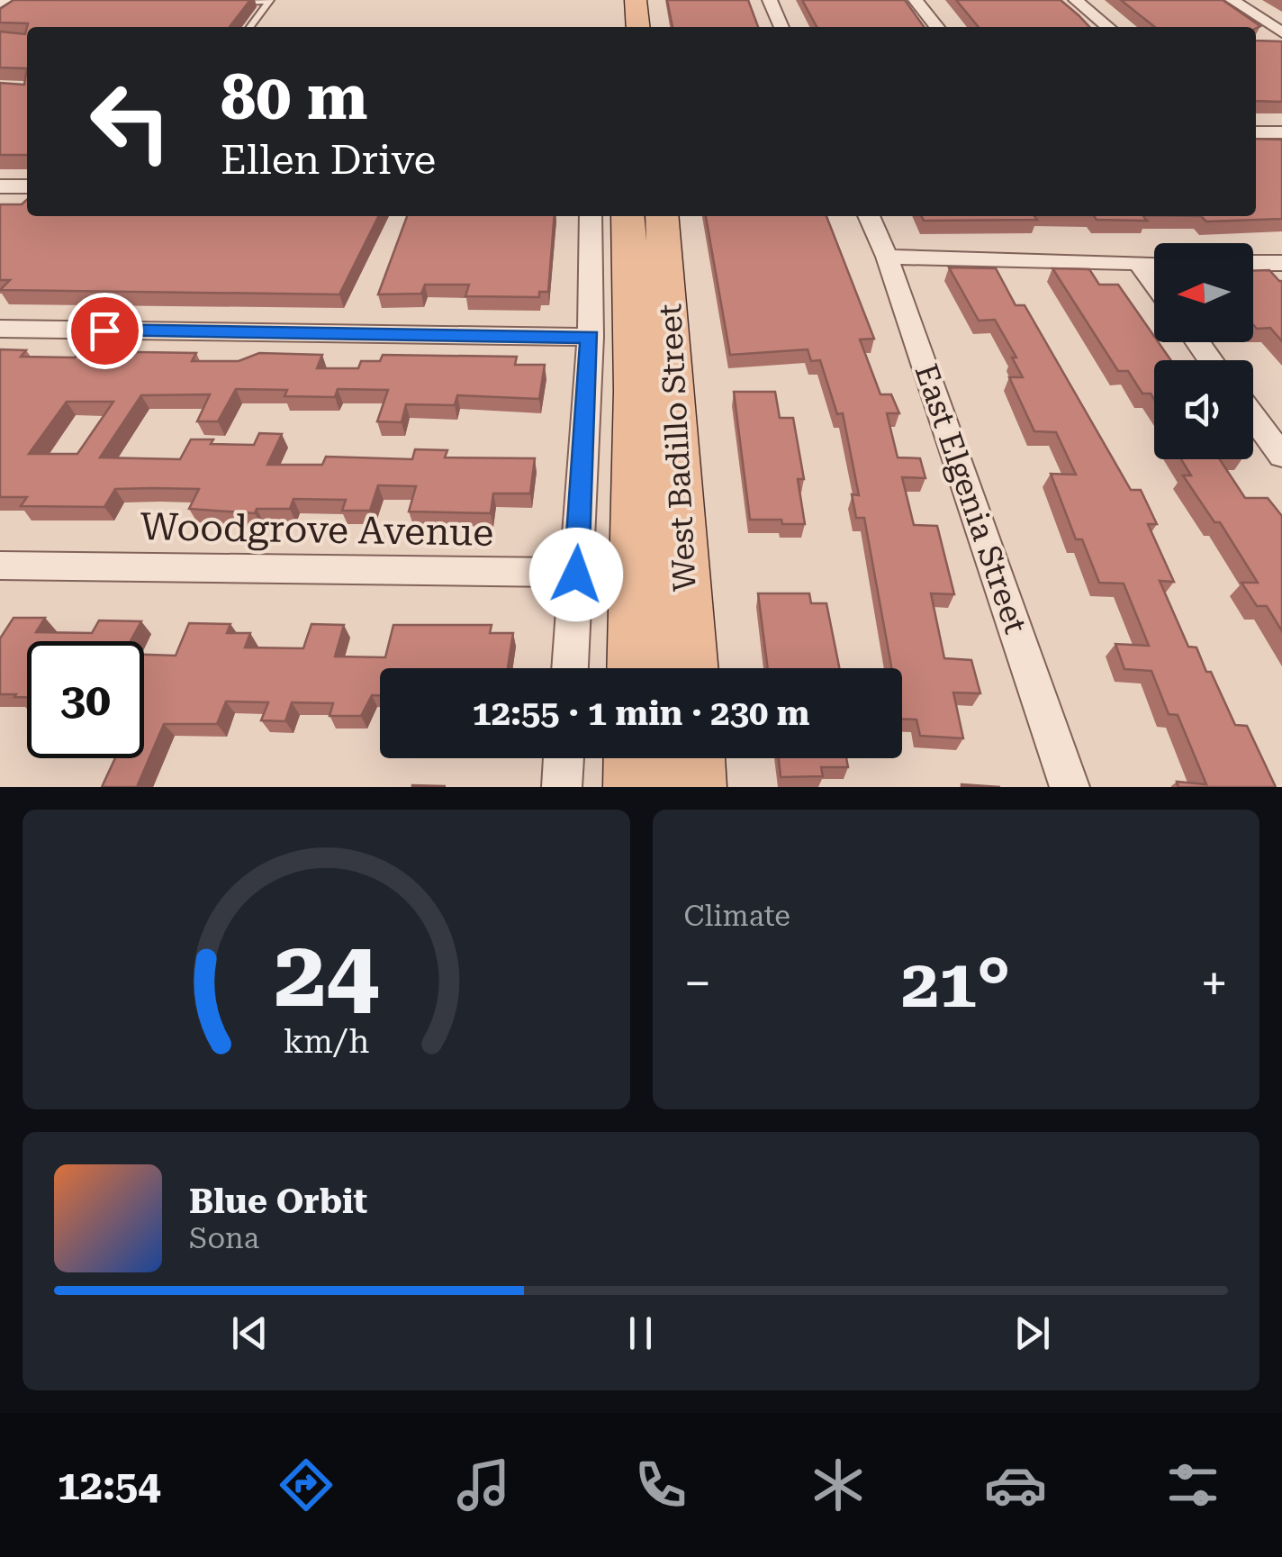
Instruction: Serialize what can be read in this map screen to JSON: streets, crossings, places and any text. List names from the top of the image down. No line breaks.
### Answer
{"streets":{"main road":["West Badillo Street"],"street":["East Elgenia Street","Woodgrove Avenue"]},"crossings":[["West Badillo Street","Woodgrove Avenue"]],"north":"left","page":{"turn":["80 m","Ellen Drive"],"limit":"30","trip":"12:55 · 1 min · 230 m","tile":"Climate","heat":["−","21°","+"],"song":["Blue Orbit","Sona"],"tabs":"12:54","gauge":["24","km/h"]}}
